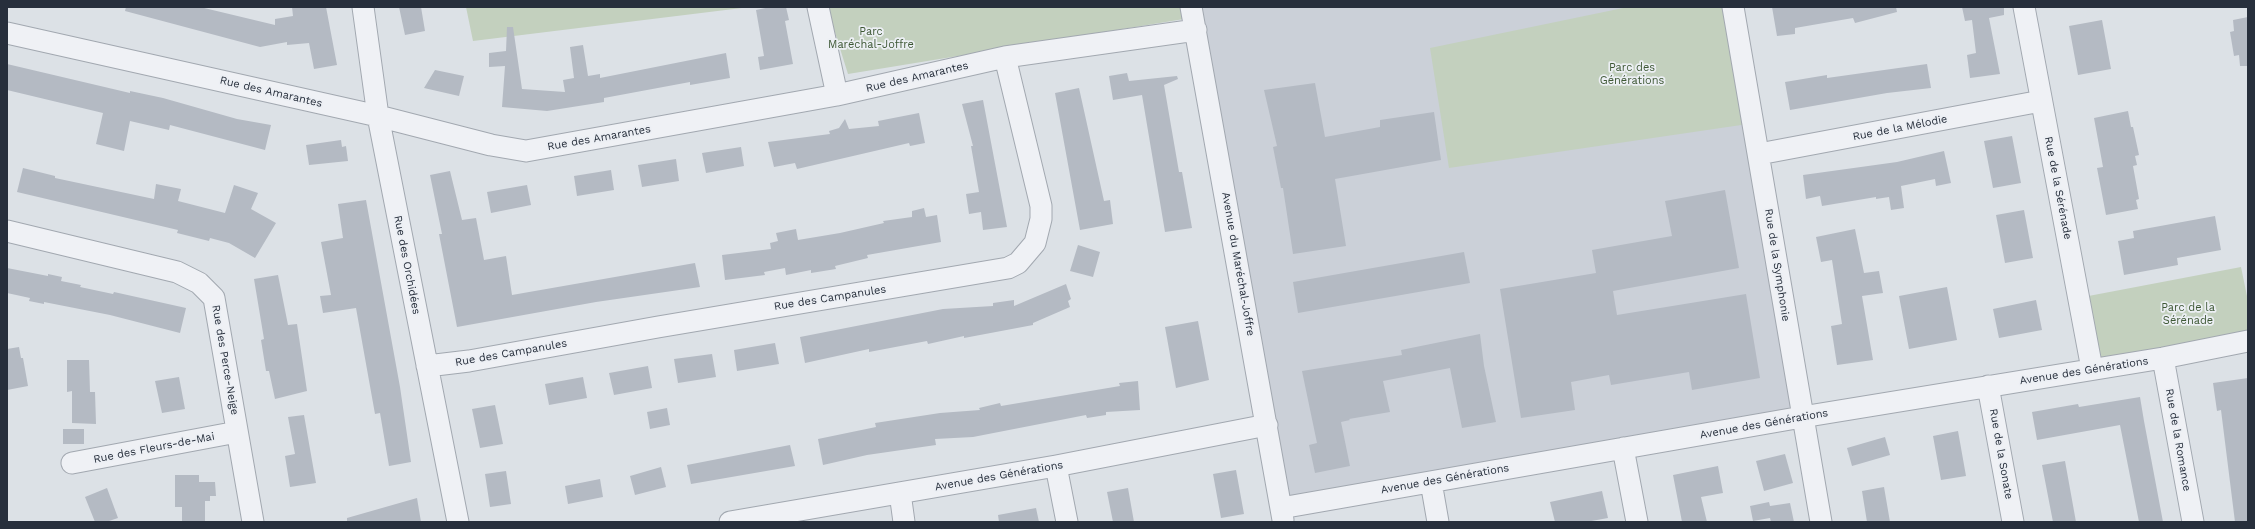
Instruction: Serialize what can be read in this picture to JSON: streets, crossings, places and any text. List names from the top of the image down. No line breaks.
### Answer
{"streets":{"street":["Rue des Amarantes","Rue de la Mélodie","Rue de la Sérénade","Avenue du Maréchal-Joffre","Rue des Orchidées","Rue de la Symphonie","Rue des Campanules","Rue des Perce-Neige","Avenue des Générations","Rue de la Romance","Rue des Fleurs-de-Mai","Rue de la Sonate"]},"crossings":[["Rue des Amarantes","Avenue du Maréchal-Joffre"],["Rue des Amarantes","Rue des Orchidées"],["Rue des Amarantes","Rue des Campanules"],["Rue de la Mélodie","Rue de la Sérénade"],["Rue de la Mélodie","Rue de la Symphonie"],["Rue de la Sérénade","Avenue des Générations"],["Avenue du Maréchal-Joffre","Avenue des Générations"],["Rue des Orchidées","Rue des Campanules"],["Rue de la Symphonie","Avenue des Générations"],["Rue des Perce-Neige","Rue des Fleurs-de-Mai"],["Avenue des Générations","Rue de la Romance"],["Avenue des Générations","Rue de la Sonate"]],"parks":["Parc Maréchal-Joffre","Parc des Générations","Parc de la Sérénade"]}
